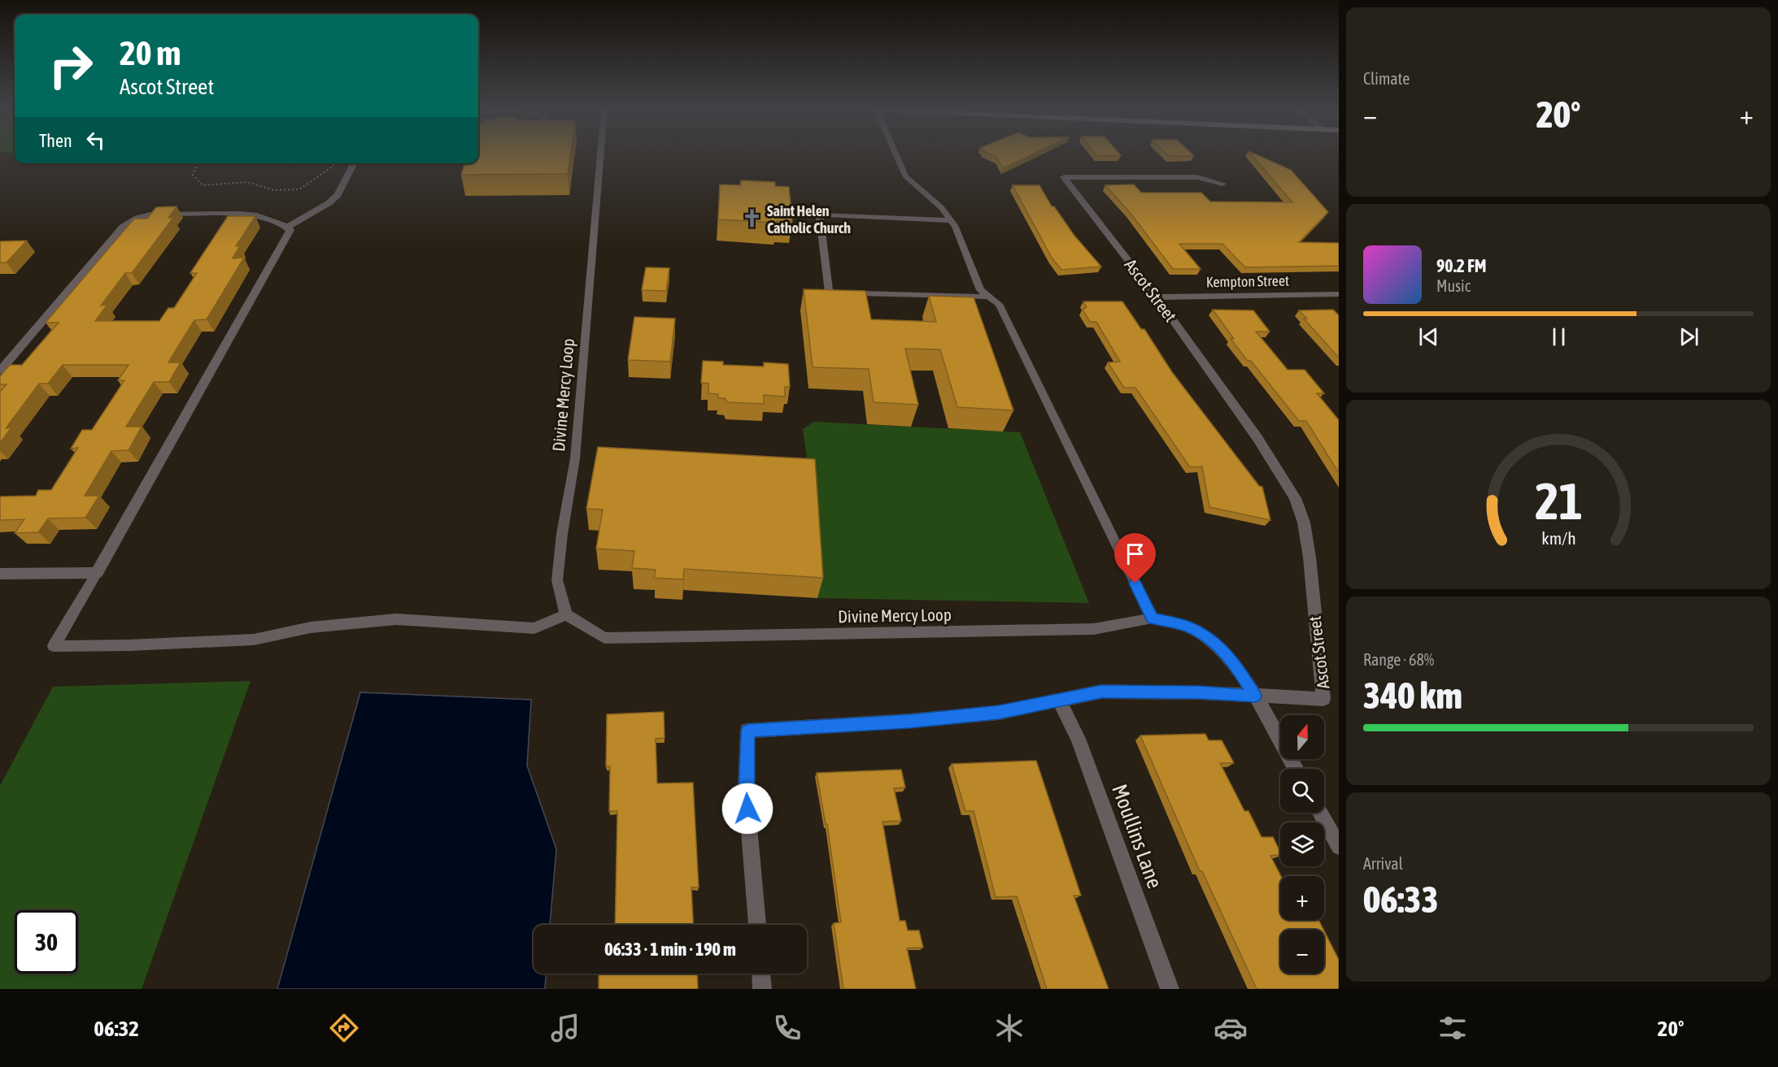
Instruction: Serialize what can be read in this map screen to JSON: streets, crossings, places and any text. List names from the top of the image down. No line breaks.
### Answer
{"streets":{"street":["Kempton Street","Ascot Street","Moullins Lane"],"lane":["Divine Mercy Loop"]},"crossings":[["Kempton Street","Ascot Street"],["Ascot Street","Moullins Lane"]],"places":{"church":["Saint Helen Catholic Church"]},"north":"top","page":{"tile":["Climate",["Range · 68%","340 km"],["Arrival","06:33"]],"turn":["20 m","Ascot Street"],"heat":["−","20°","+"],"then":"Then","song":["90.2 FM","Music"],"map_buttons":["+","−"],"limit":"30","trip":"06:33 · 1 min · 190 m","tabs":["06:32","20°"],"gauge":["21","km/h"]}}
